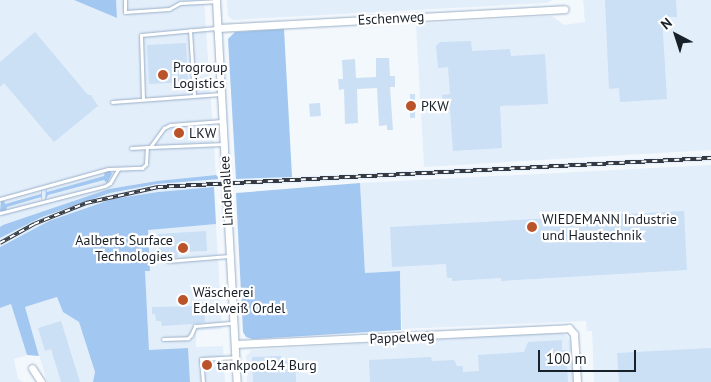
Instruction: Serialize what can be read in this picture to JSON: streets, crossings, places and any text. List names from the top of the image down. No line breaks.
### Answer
{"streets":{"street":["Eschenweg","Lindenallee","Pappelweg"]},"crossings":[["Eschenweg","Lindenallee"],["Lindenallee","Pappelweg"]],"places":["Progroup Logistics","PKW","LKW","WIEDEMANN Industrie und Haustechnik","Aalberts Surface Technologies","Wäscherei Edelweiß Ordel","tankpool24 Burg"],"scale_bar":"100 m","north":"top left"}
